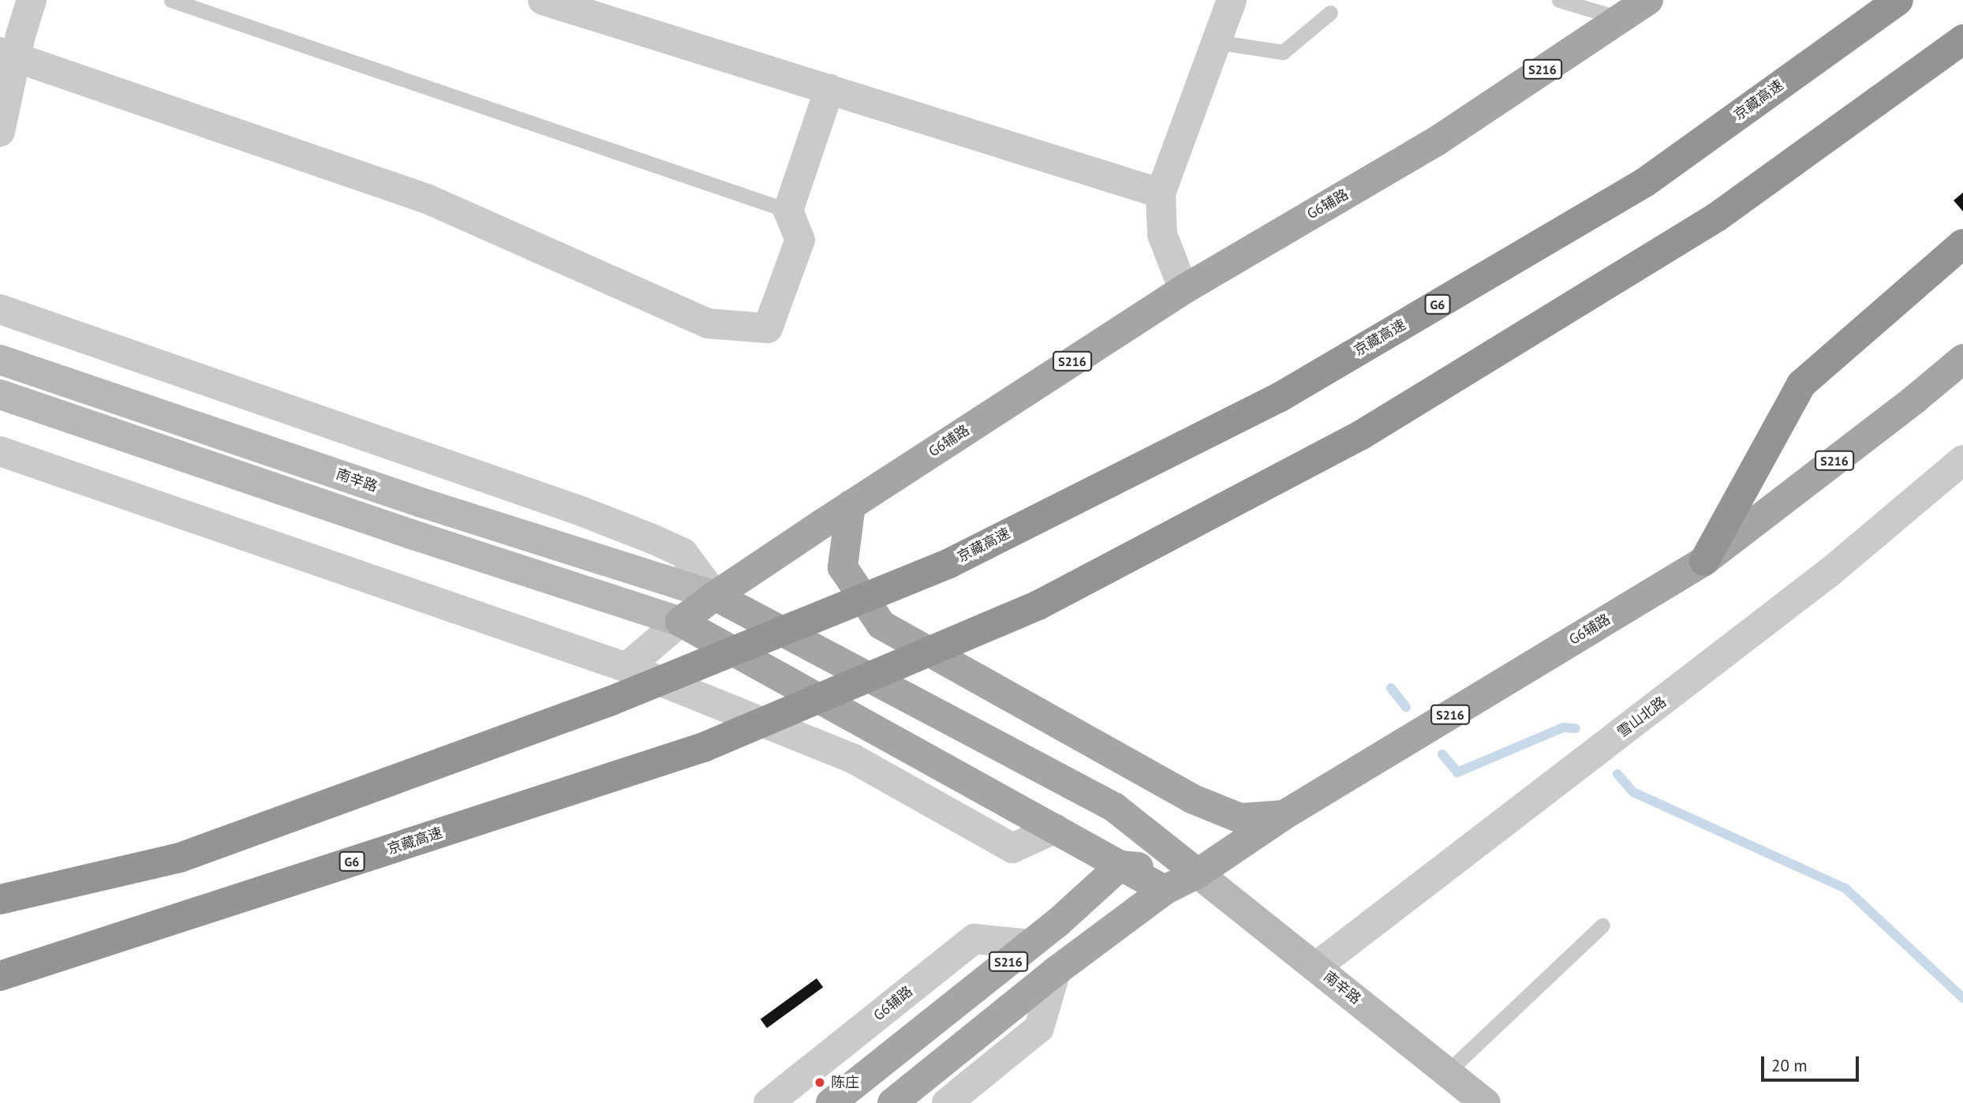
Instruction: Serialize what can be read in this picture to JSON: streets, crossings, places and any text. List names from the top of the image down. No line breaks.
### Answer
{"streets":{"highway":["京藏高速","G6"],"main road":["S216","G6辅路","南辛路"],"street":["雪山北路"]},"crossings":[["S216","G6辅路"],["G6辅路","南辛路"],["南辛路","雪山北路"]],"places":["陈庄"],"scale_bar":"20 m"}
